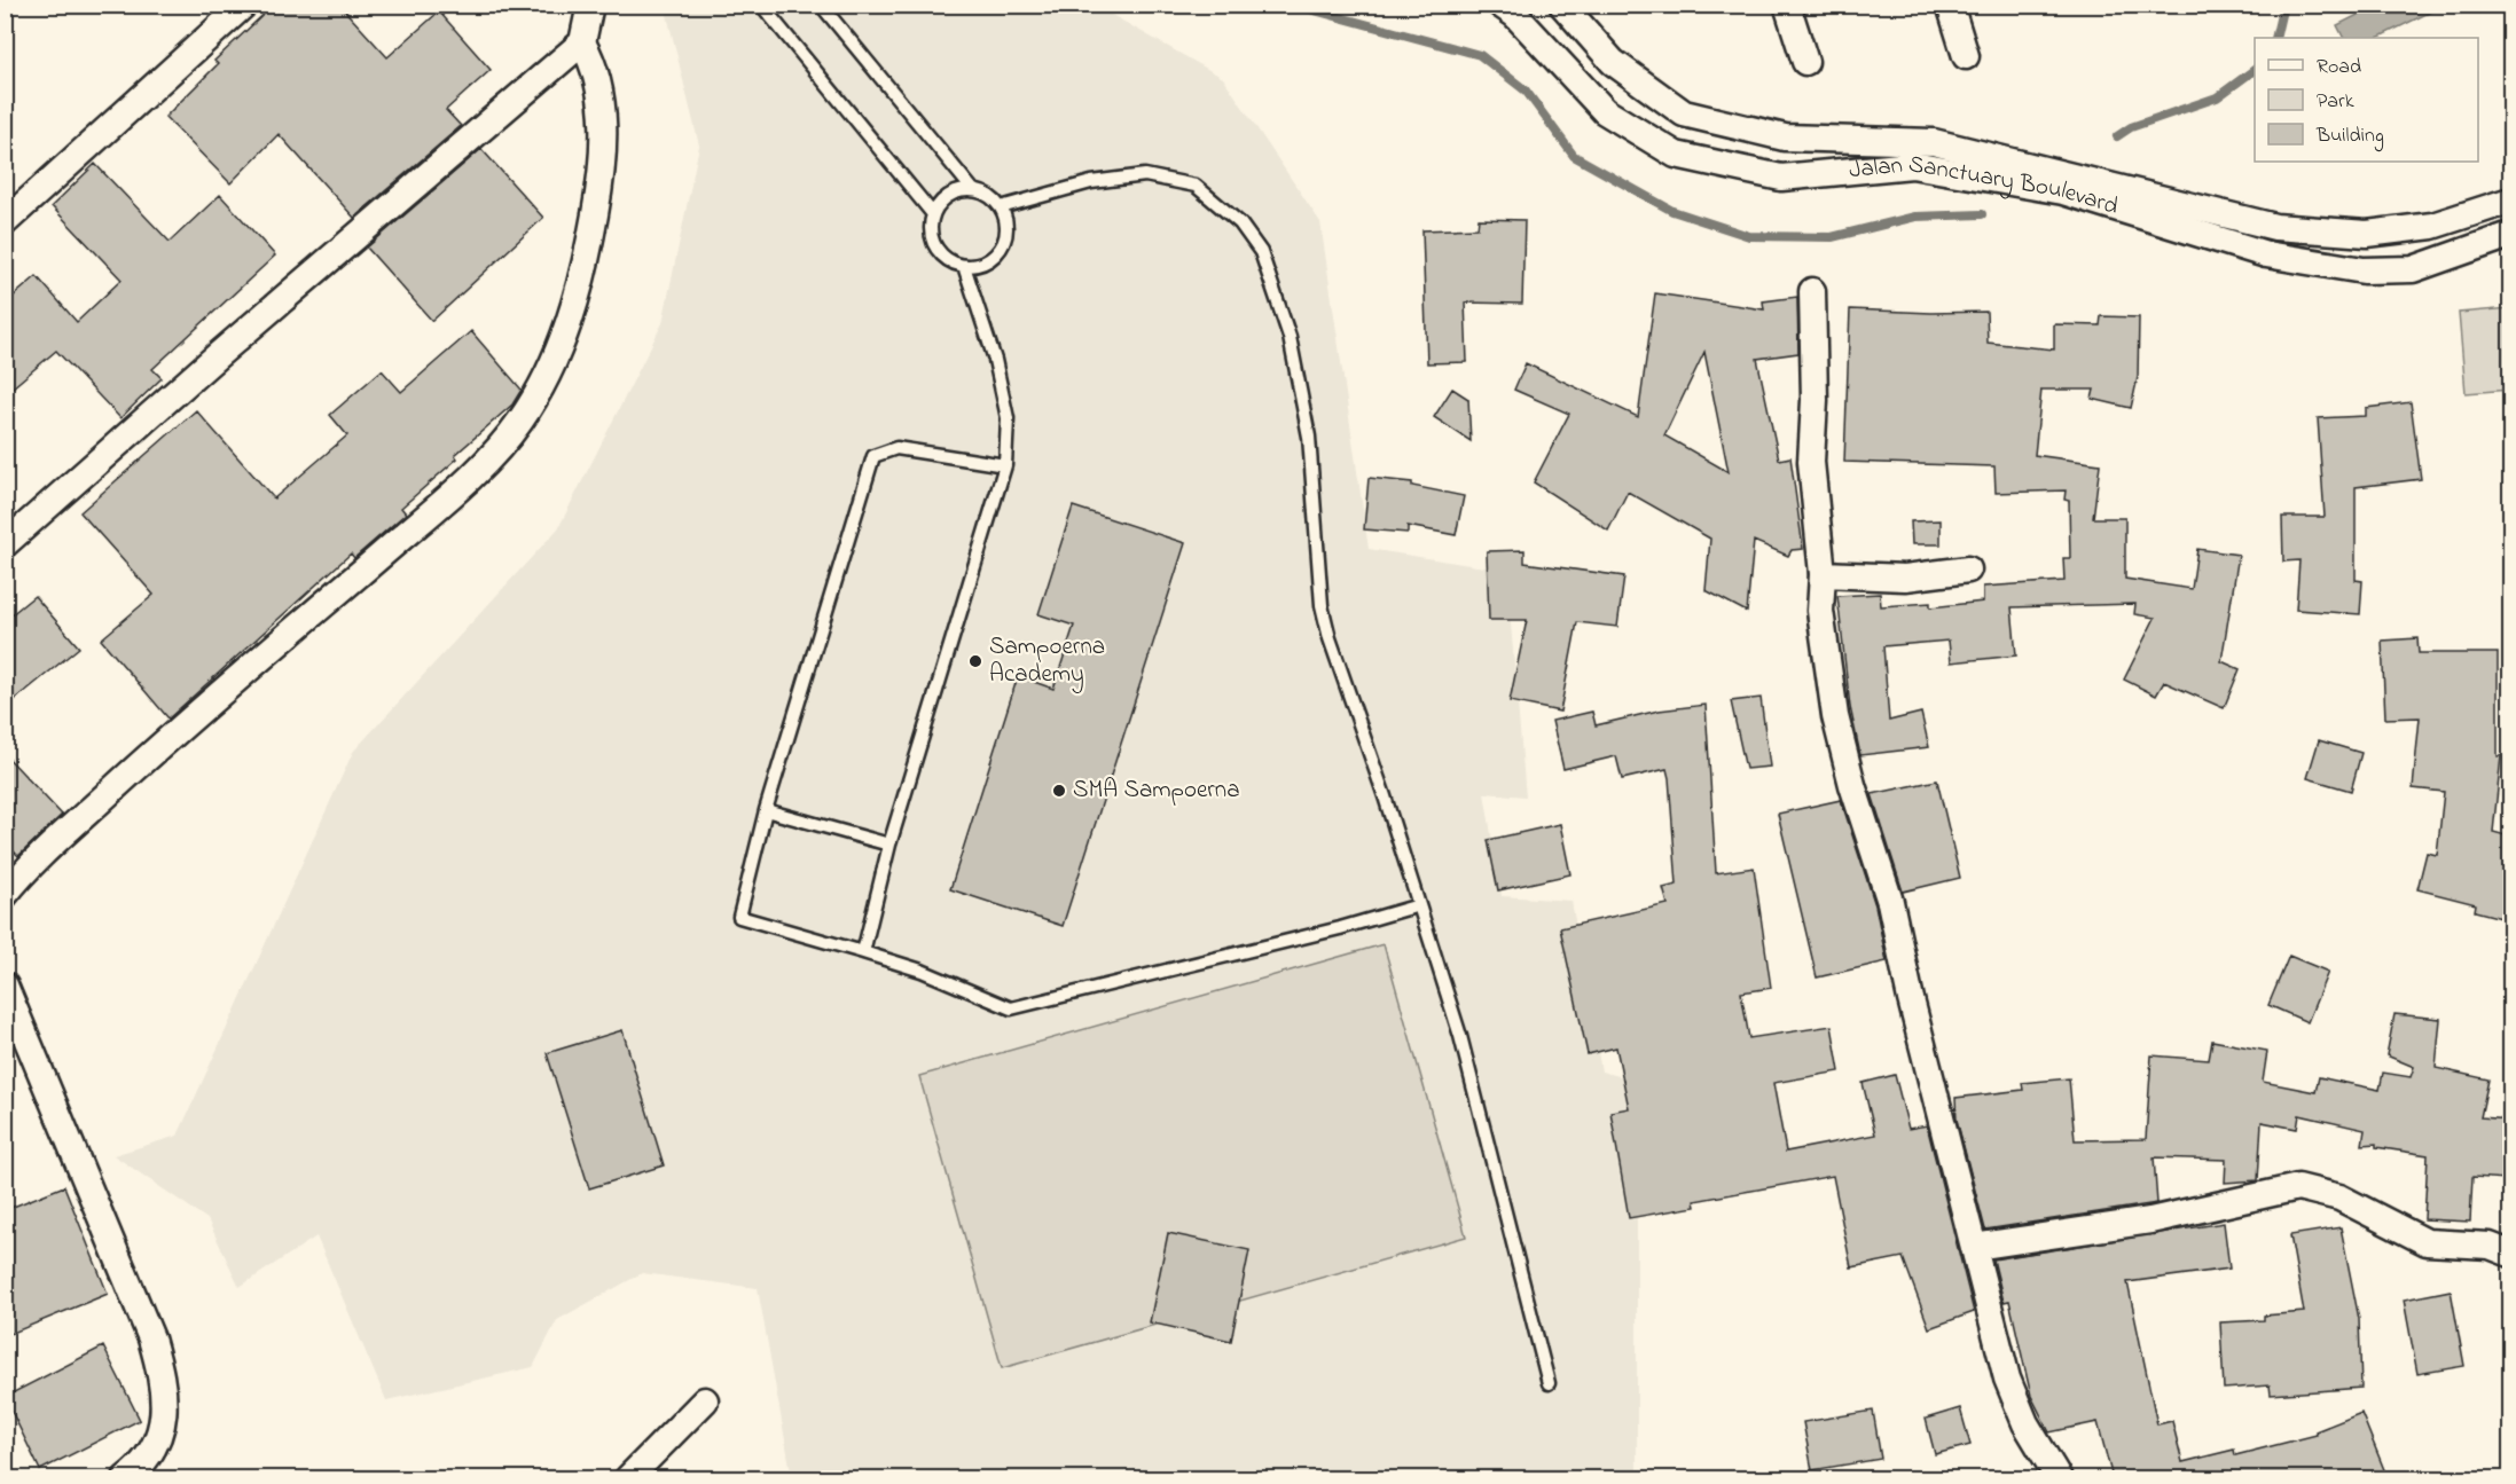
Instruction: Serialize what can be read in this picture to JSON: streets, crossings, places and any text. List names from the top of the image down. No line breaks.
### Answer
{"streets":{"street":["Jalan Sanctuary Boulevard"]},"places":["Sampoerna Academy","SMA Sampoerna"],"legend":["Road","Park","Building"]}
